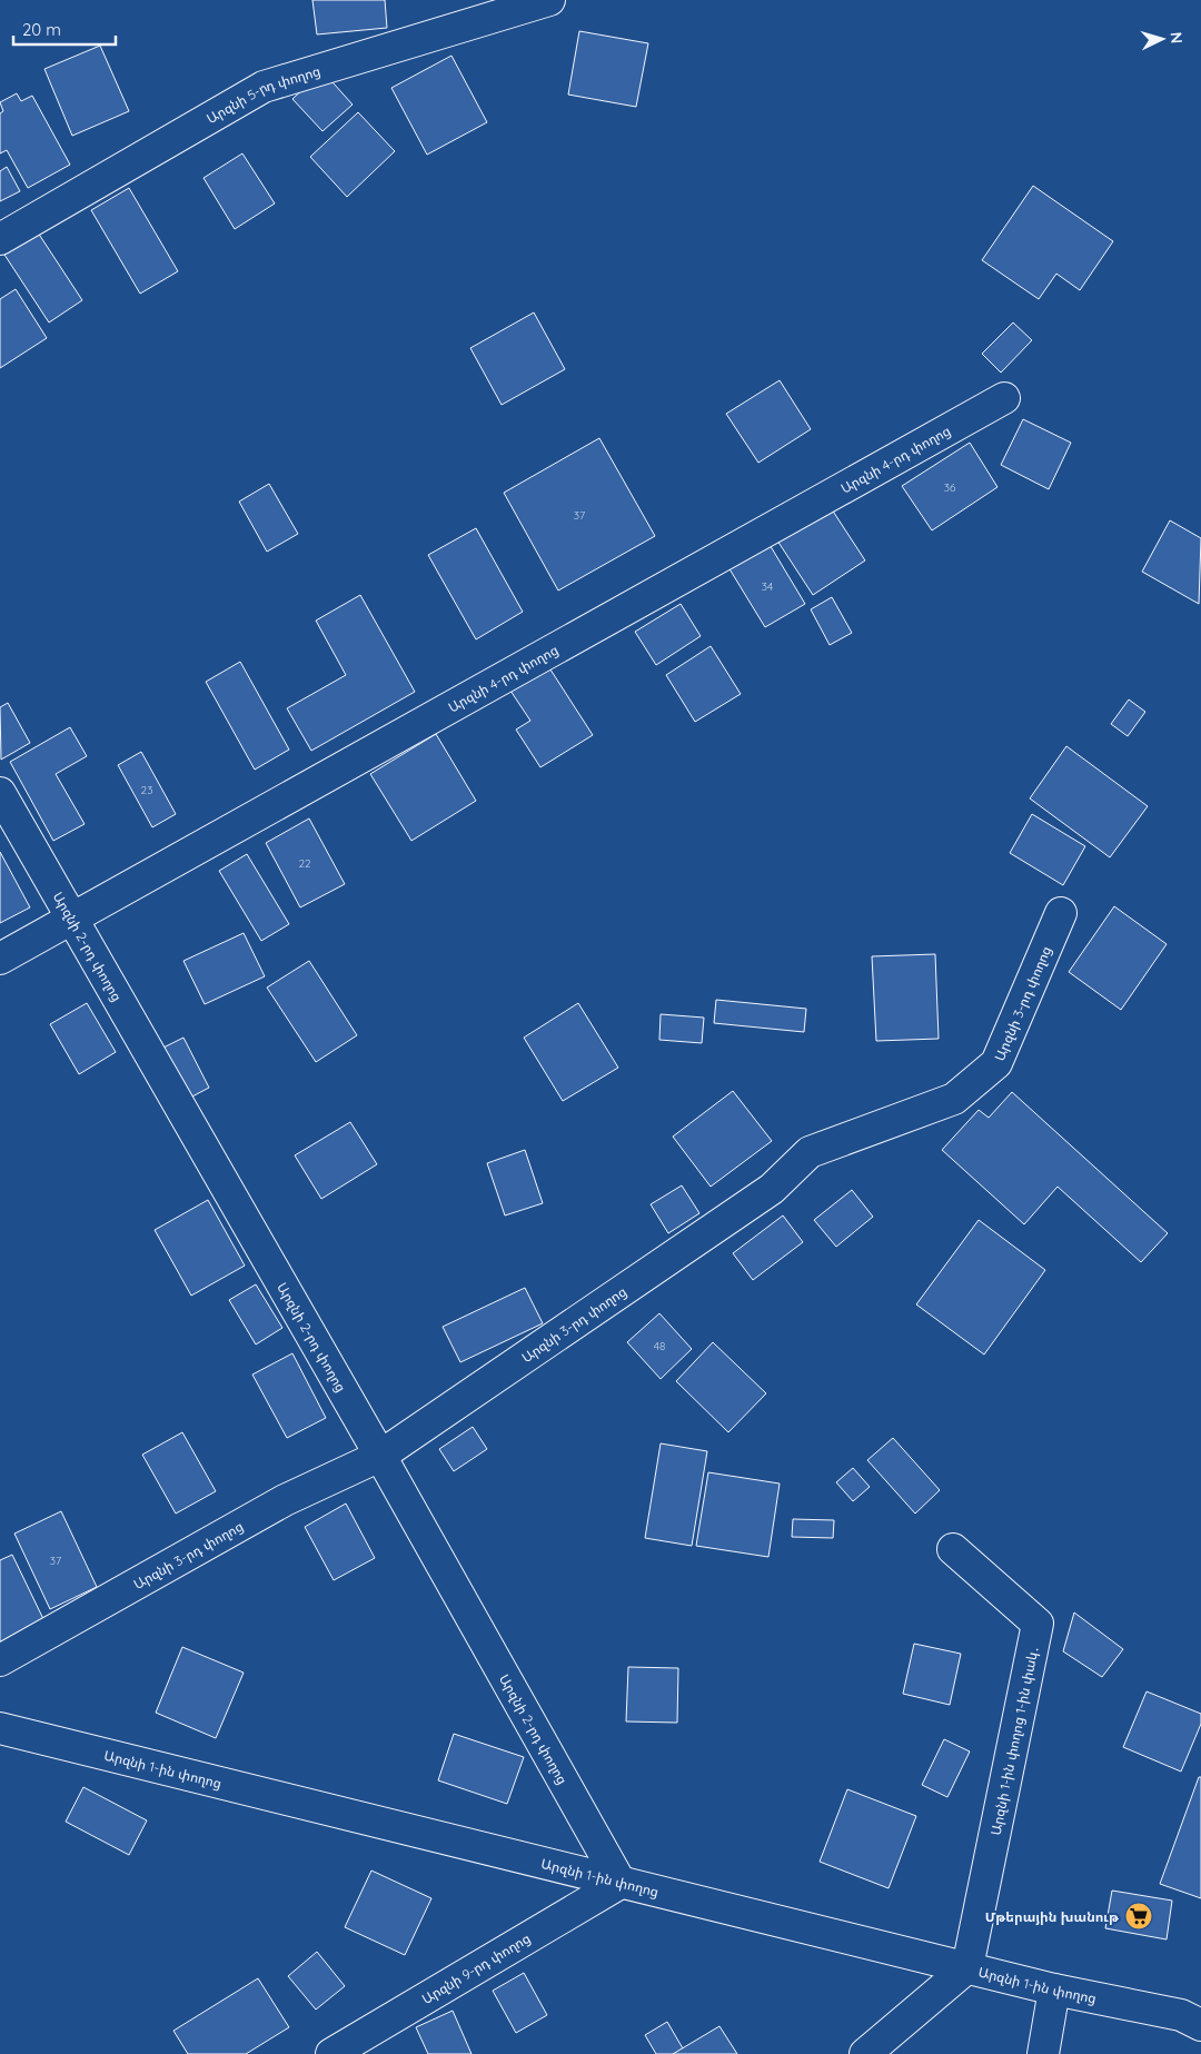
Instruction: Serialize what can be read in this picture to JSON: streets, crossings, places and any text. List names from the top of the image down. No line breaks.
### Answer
{"streets":{"street":["Արզնի 5-րդ փողոց","Արզնի 4-րդ փողոց","Արզնի 2-րդ փողոց","Արզնի 3-րդ փողոց","Արզնի 1-ին փողոց 1-ին փակ․","Արզնի 1-ին փողոց","Արզնի 9-րդ փողոց"]},"crossings":[["Արզնի 4-րդ փողոց","Արզնի 2-րդ փողոց"],["Արզնի 2-րդ փողոց","Արզնի 3-րդ փողոց"],["Արզնի 2-րդ փողոց","Արզնի 1-ին փողոց"],["Արզնի 2-րդ փողոց","Արզնի 9-րդ փողոց"],["Արզնի 1-ին փողոց 1-ին փակ․","Արզնի 1-ին փողոց"],["Արզնի 1-ին փողոց","Արզնի 9-րդ փողոց"]],"places":{"supermarket":["Մթերային խանութ"]},"house_numbers":["36","37","34","23","22","48","37"],"scale_bar":"20 m","north":"right"}
